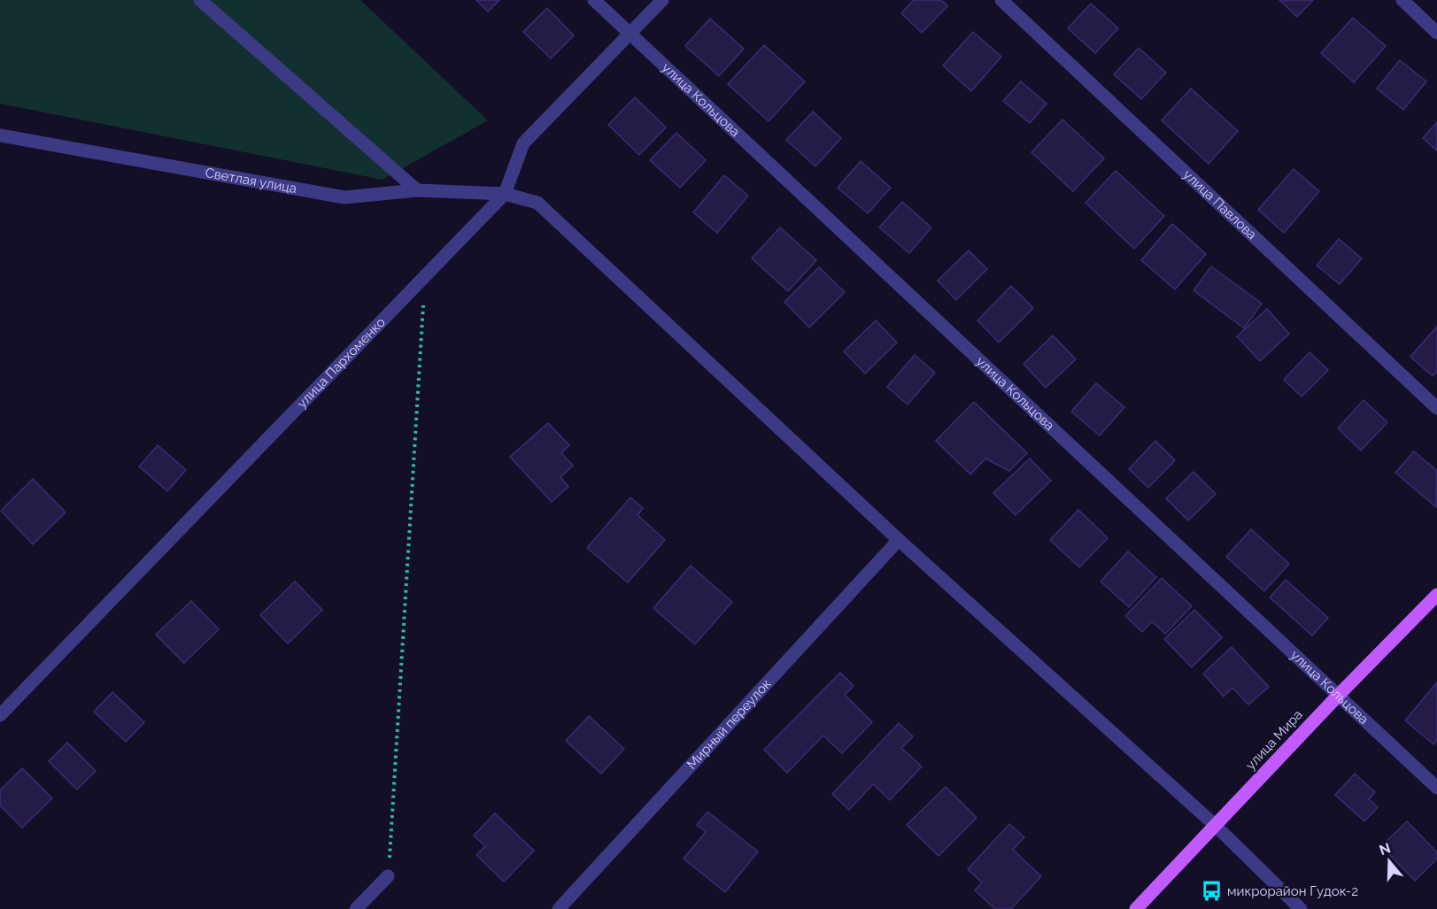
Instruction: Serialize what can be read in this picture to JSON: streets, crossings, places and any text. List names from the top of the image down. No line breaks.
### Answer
{"streets":{"main road":["улица Мира"],"street":["улица Кольцова","Светлая улица","улица Павлова","улица Пархоменко","Мирный переулок"]},"crossings":[["улица Кольцова","улица Пархоменко"],["улица Кольцова","улица Мира"],["Светлая улица","улица Пархоменко"],["Светлая улица","Мирный переулок"],["Светлая улица","улица Мира"]],"places":{"bus stop":["микрорайон Гудок-2"]},"north":"top"}
